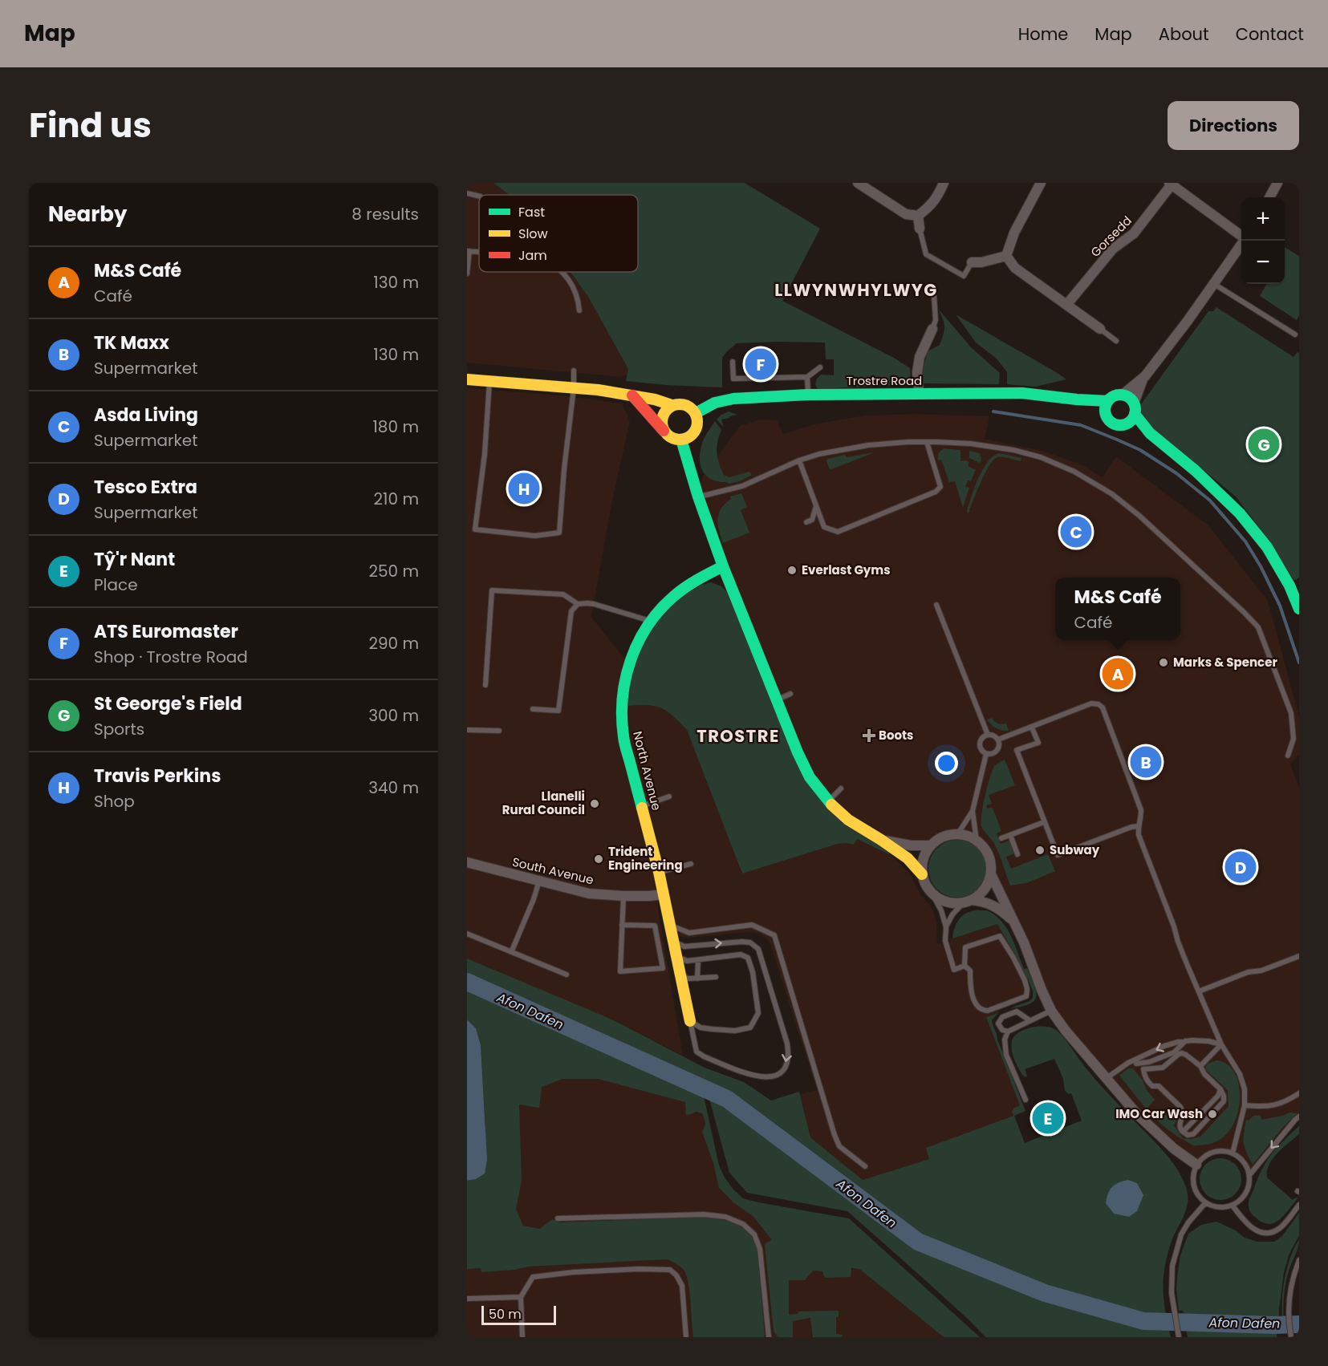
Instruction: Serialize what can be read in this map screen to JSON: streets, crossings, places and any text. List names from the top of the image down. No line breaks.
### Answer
{"streets":{"main road":["Trostre Road","North Avenue"],"street":["Gorsedd","South Avenue"]},"crossings":[["North Avenue","South Avenue"]],"districts":["LLWYNWHYLWYG","TROSTRE"],"water":["Afon Dafen"],"places":{"other":["Everlast Gyms","Marks & Spencer","Llanelli Rural Council","Subway","Trident Engineering","IMO Car Wash"],"health":["Boots"]},"legend":["Fast","Slow","Jam"],"scale_bar":"50 m","page":{"header":"Map","nav":["Home","Map","About","Contact"],"title":"Find us","buttons":"Directions","heading":["Nearby","8 results"],"map_buttons":["+","−"],"list":[{"mark":"A","name":"M&S Café","note":"Café","value":"130 m"},{"mark":"B","name":"TK Maxx","note":"Supermarket","value":"130 m"},{"mark":"C","name":"Asda Living","note":"Supermarket","value":"180 m"},{"mark":"D","name":"Tesco Extra","note":"Supermarket","value":"210 m"},{"mark":"E","name":"Tŷ'r Nant","note":"Place","value":"250 m"},{"mark":"F","name":"ATS Euromaster","note":"Shop · Trostre Road","value":"290 m"},{"mark":"G","name":"St George's Field","note":"Sports","value":"300 m"},{"mark":"H","name":"Travis Perkins","note":"Shop","value":"340 m"}],"pins":["F","G","H","C","A","B","D","E"],"popup":["M&S Café","Café"],"scale":"50 m"}}
